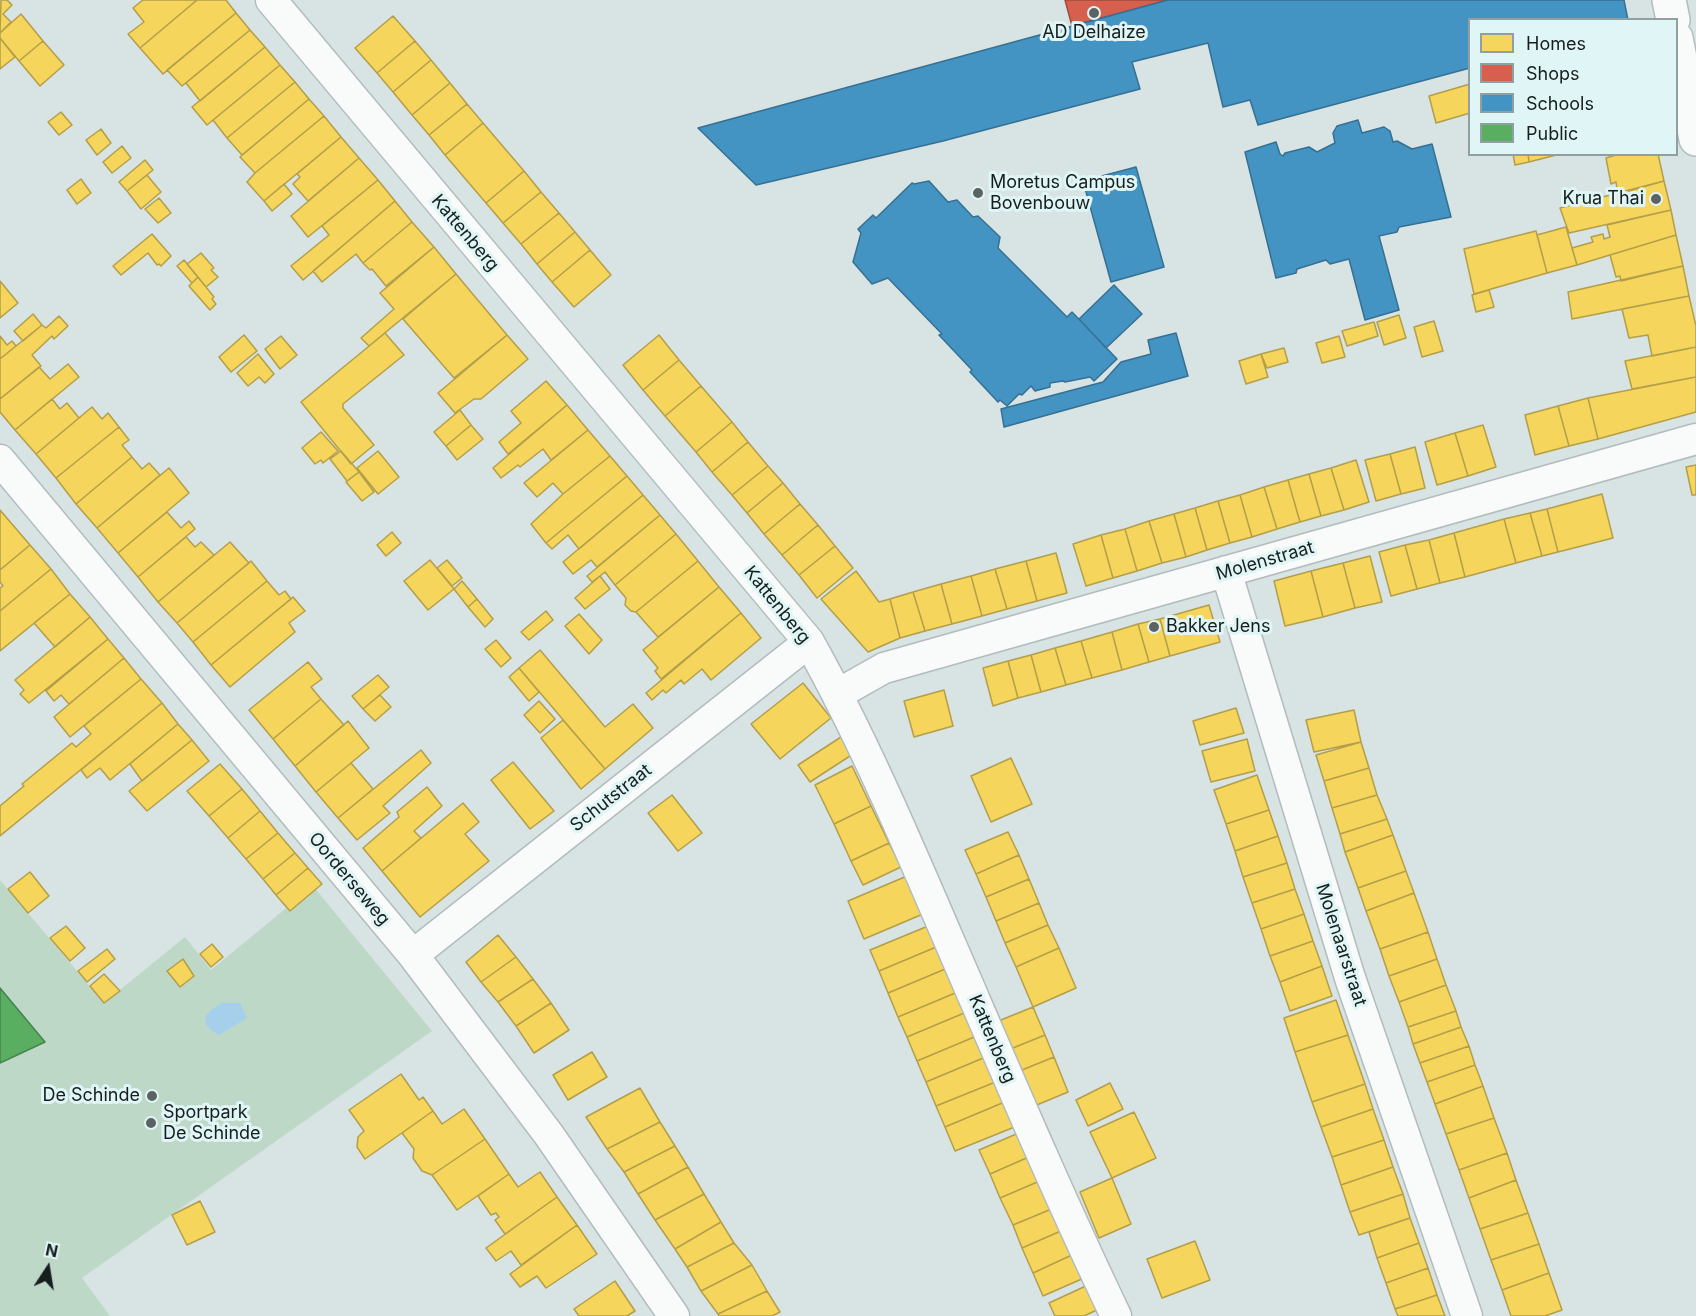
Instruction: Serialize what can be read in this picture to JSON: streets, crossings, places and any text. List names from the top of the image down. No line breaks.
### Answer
{"streets":{"street":["Kattenberg","Molenstraat","Schutstraat","Oorderseweg","Molenaarstraat"]},"crossings":[["Kattenberg","Molenstraat"],["Kattenberg","Schutstraat"],["Molenstraat","Molenaarstraat"],["Schutstraat","Oorderseweg"]],"places":["AD Delhaize","Moretus Campus Bovenbouw","Krua Thai","Bakker Jens","De Schinde","Sportpark De Schinde"],"legend":["Homes","Shops","Schools","Public"],"north":"top"}
